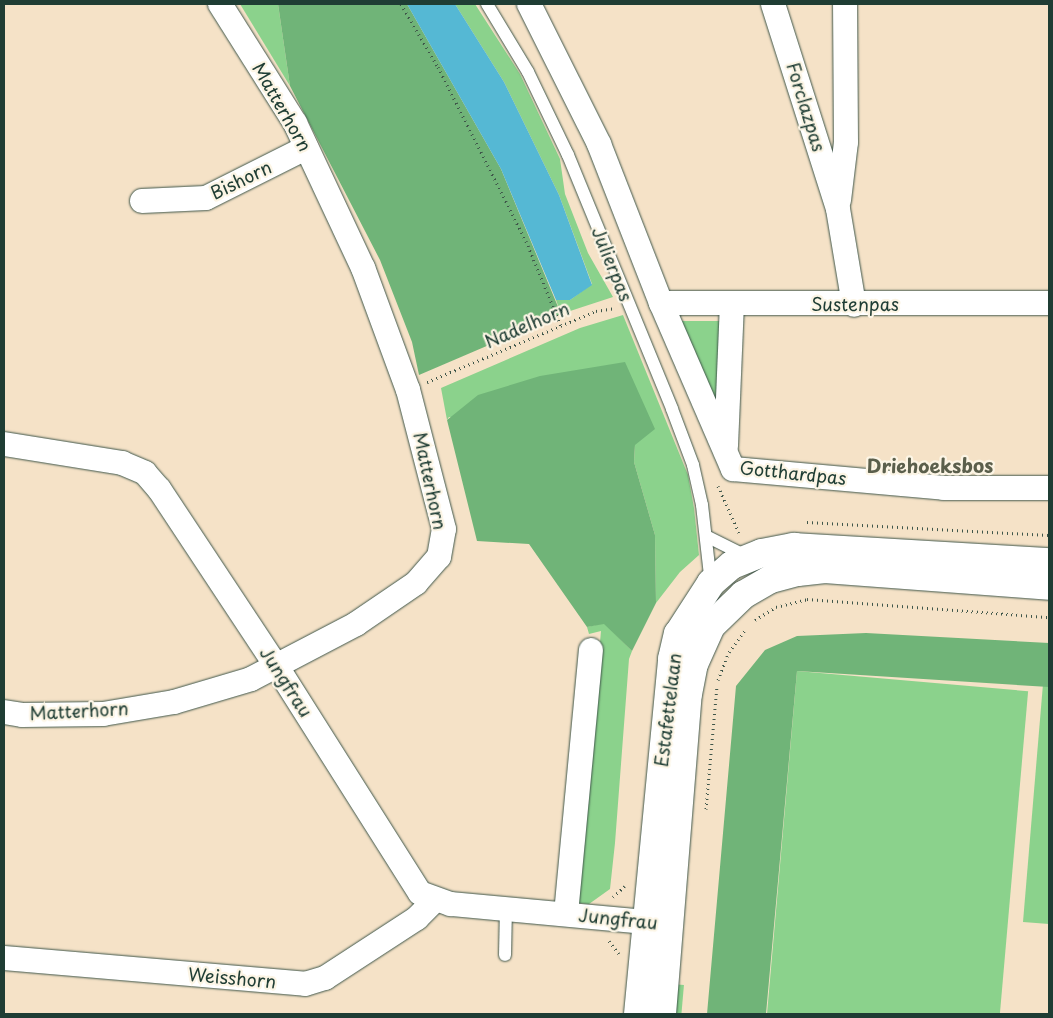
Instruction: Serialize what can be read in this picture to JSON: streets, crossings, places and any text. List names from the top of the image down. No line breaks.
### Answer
{"streets":{"street":["Matterhorn","Forclazpas","Bishorn","Julierpas","Sustenpas","Gotthardpas","Jungfrau","Estafettelaan","Weisshorn"],"path":["Nadelhorn"]},"crossings":[["Matterhorn","Bishorn"],["Matterhorn","Nadelhorn"],["Matterhorn","Jungfrau"],["Forclazpas","Sustenpas"],["Julierpas","Sustenpas"],["Julierpas","Nadelhorn"],["Julierpas","Gotthardpas"],["Julierpas","Estafettelaan"],["Sustenpas","Gotthardpas"],["Jungfrau","Estafettelaan"],["Jungfrau","Weisshorn"]],"districts":["Driehoeksbos"]}
